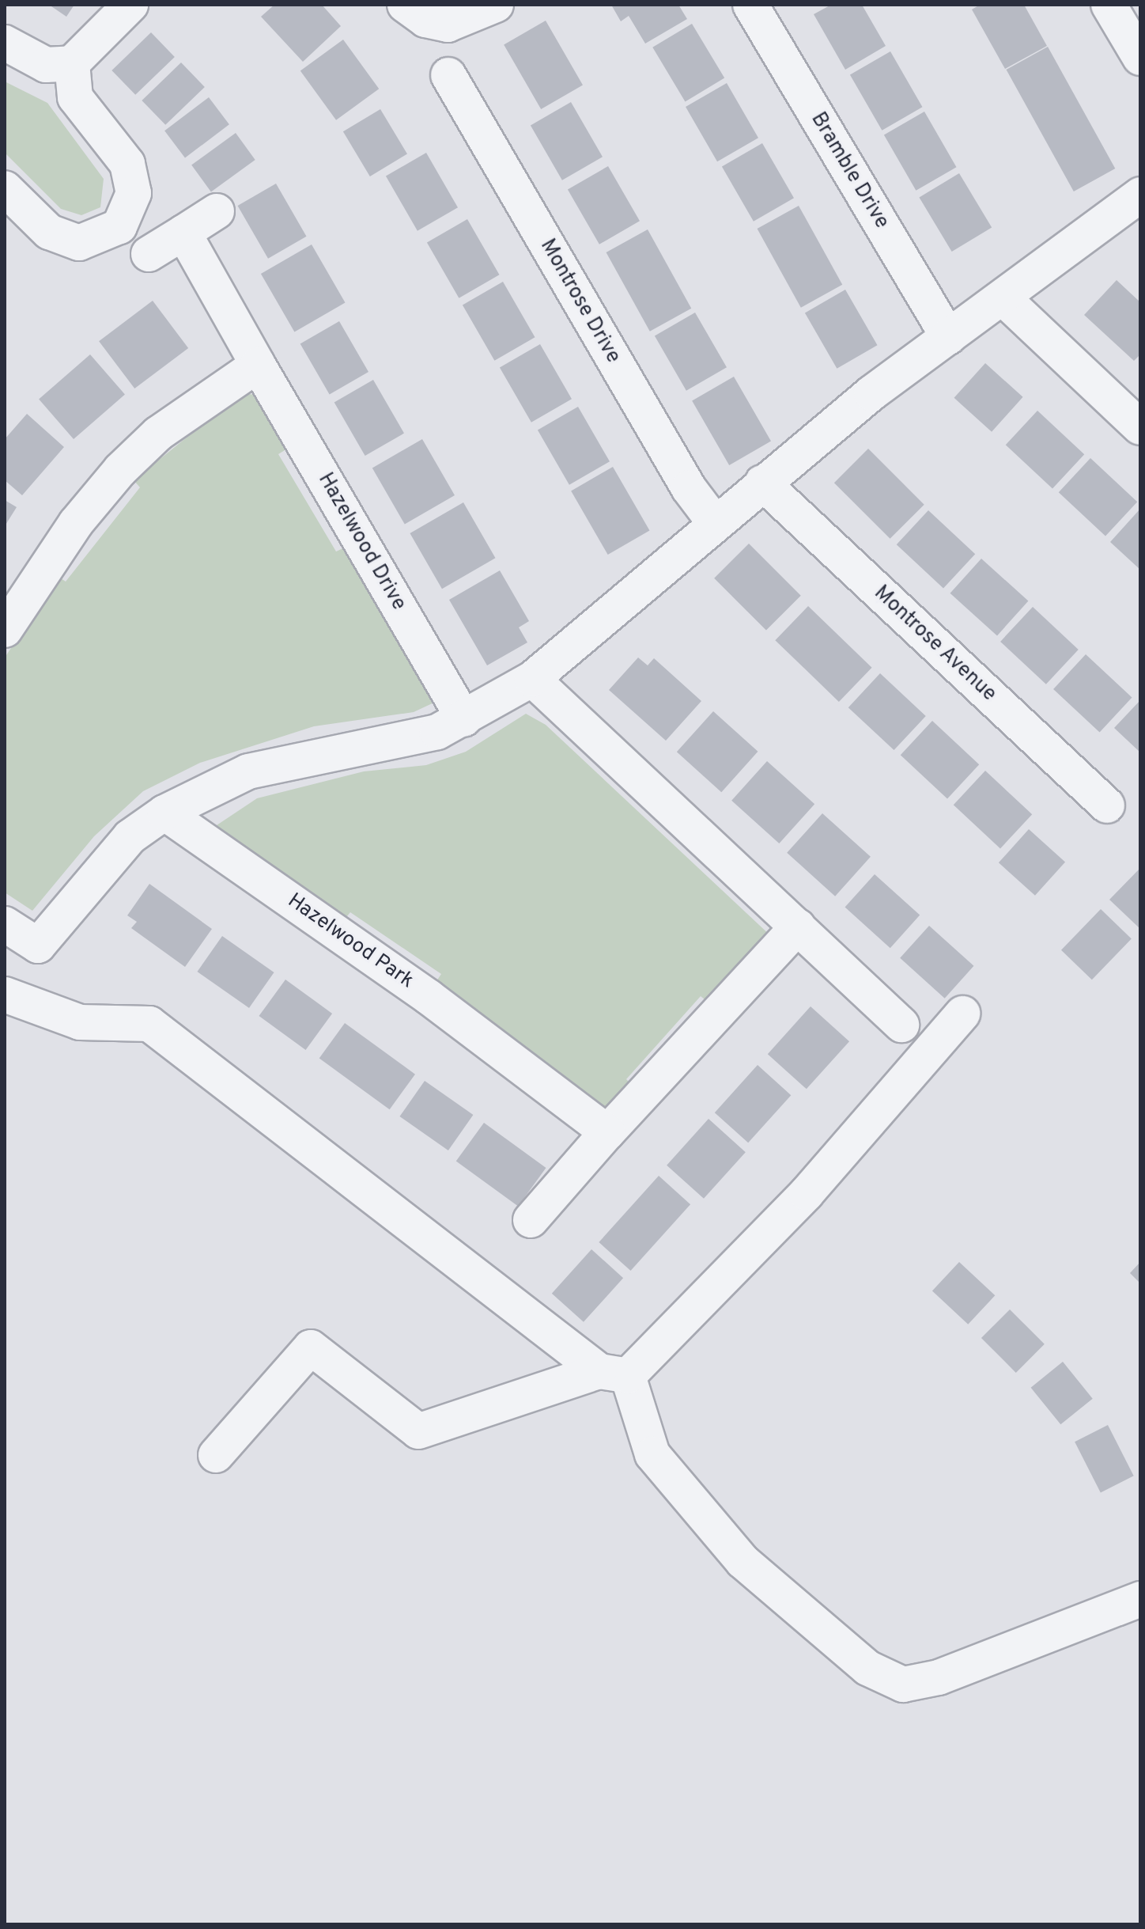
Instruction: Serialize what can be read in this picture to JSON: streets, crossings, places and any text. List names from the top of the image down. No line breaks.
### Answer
{"streets":{"street":["Bramble Drive","Montrose Drive","Hazelwood Drive","Montrose Avenue","Hazelwood Park"]}}
